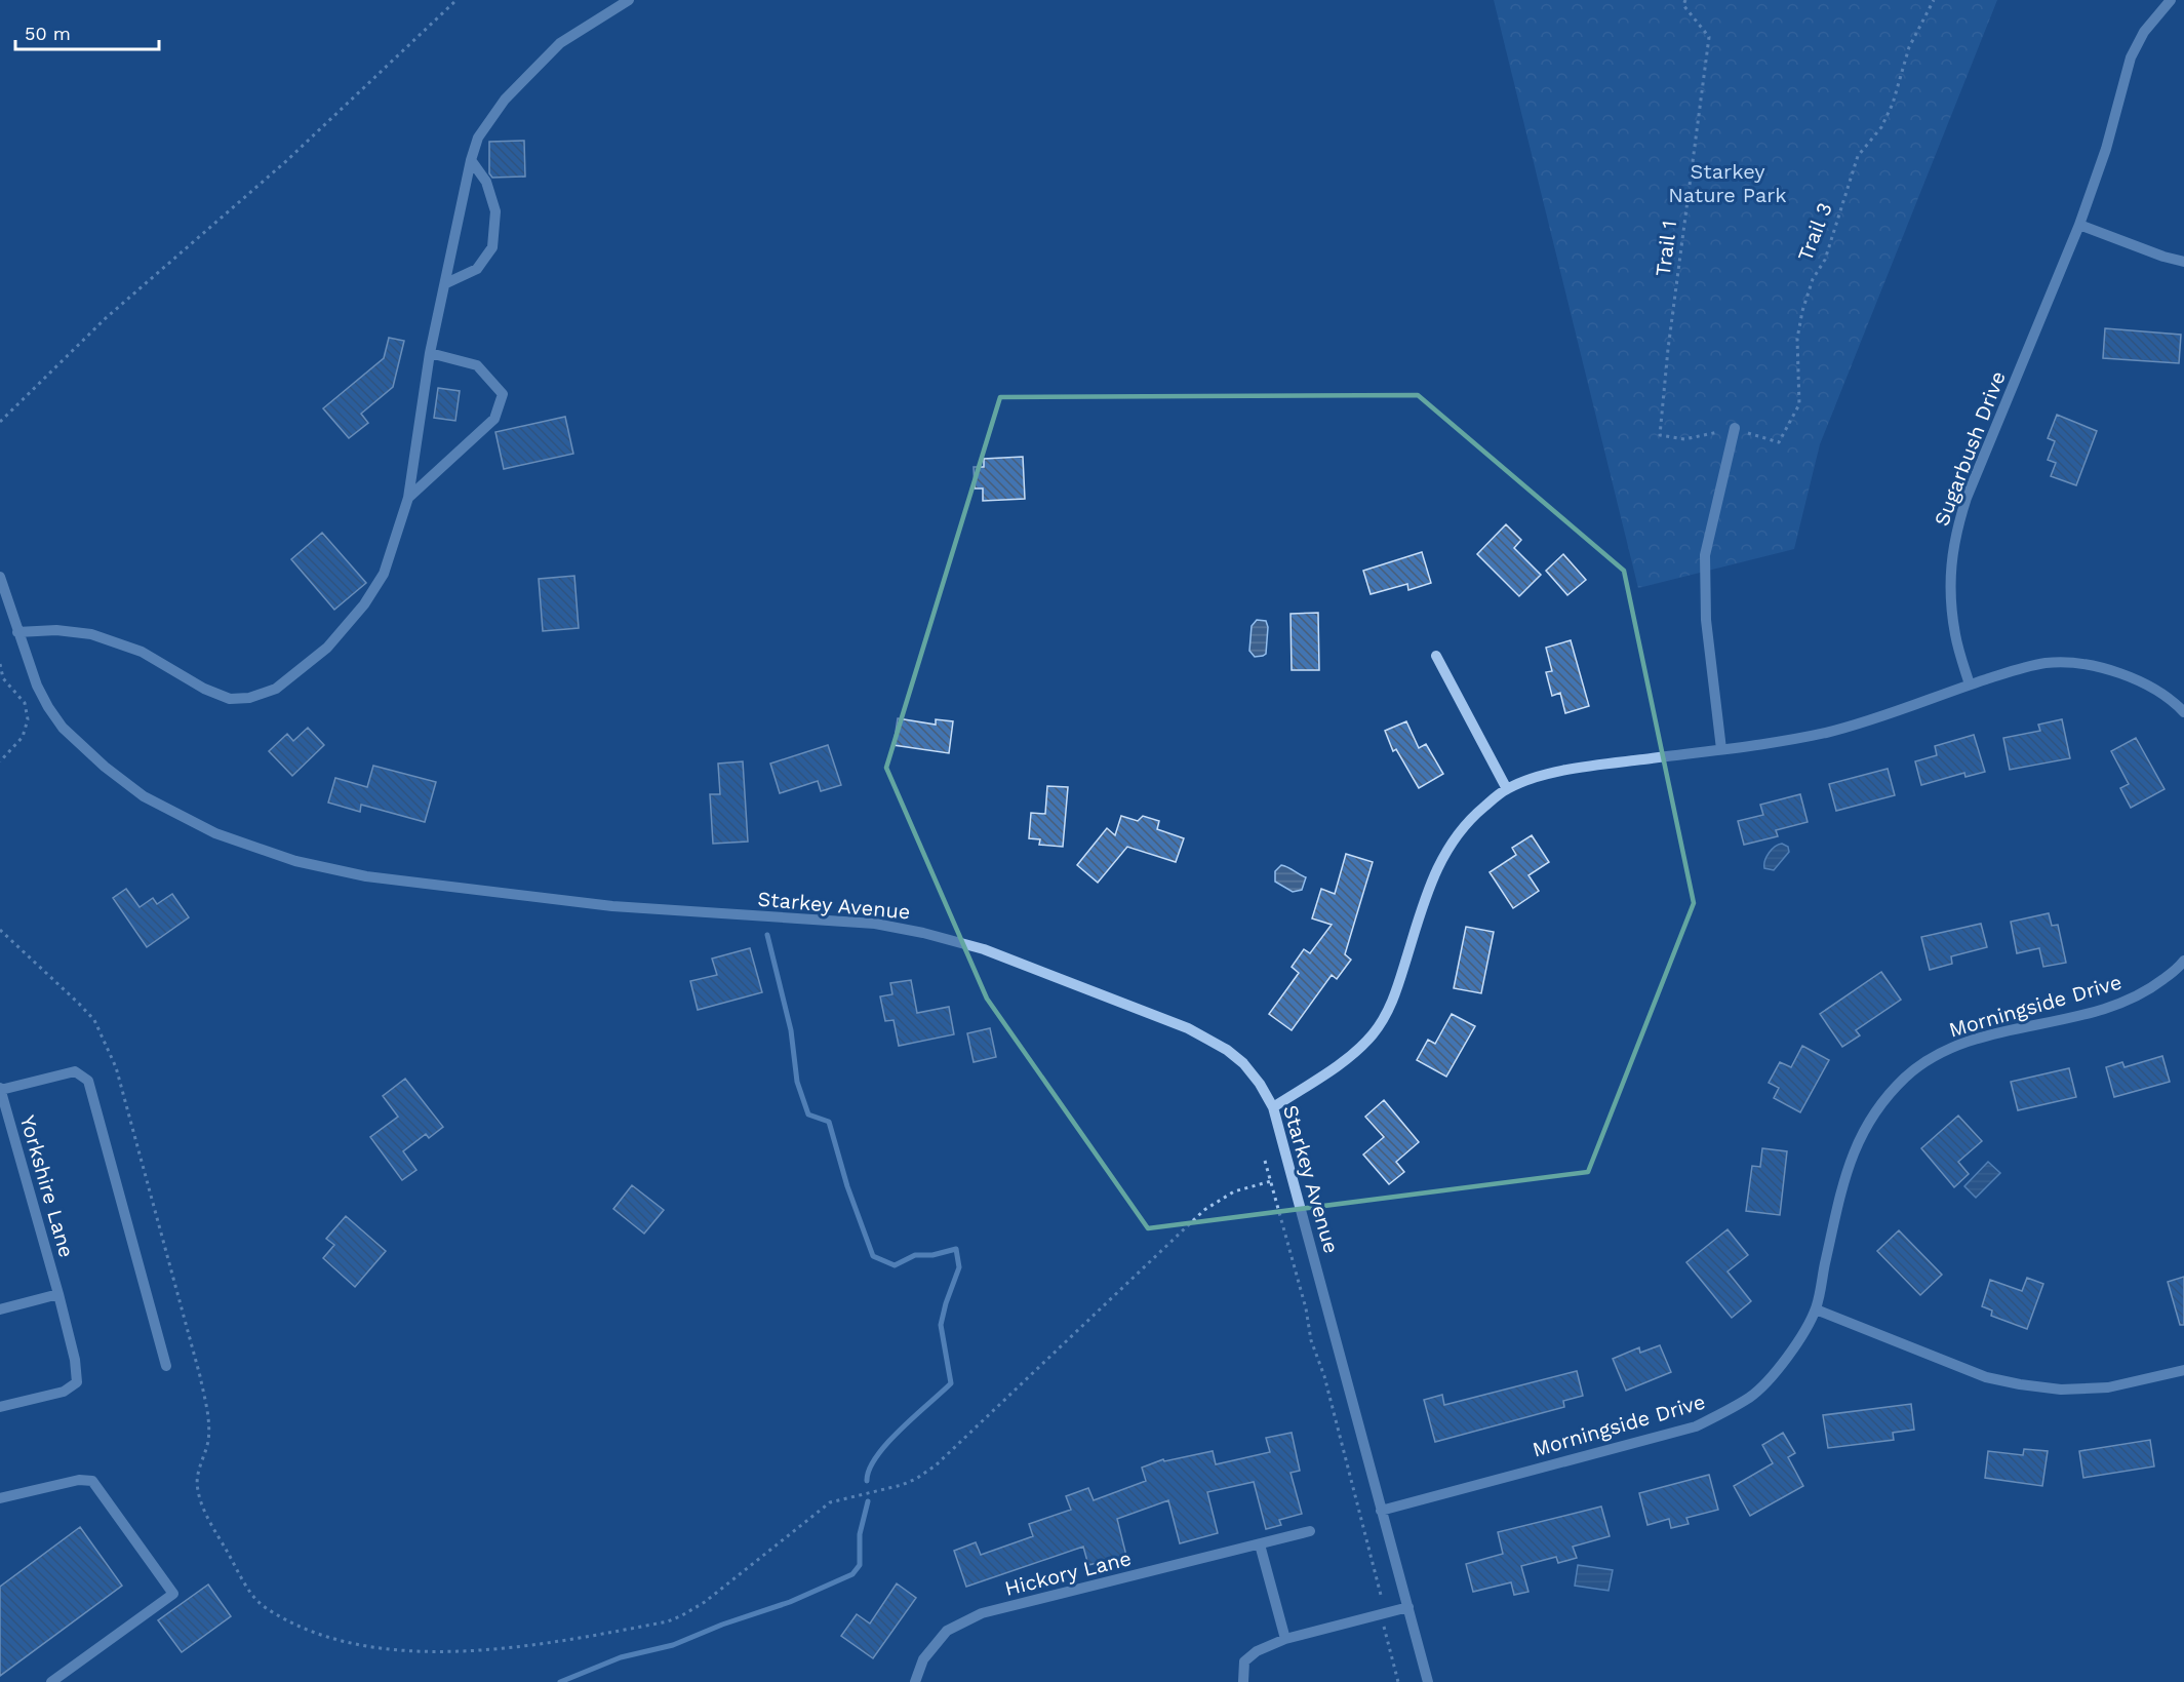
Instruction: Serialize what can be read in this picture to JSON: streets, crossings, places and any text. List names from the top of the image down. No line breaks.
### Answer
{"streets":{"street":["Sugarbush Drive","Starkey Avenue","Morningside Drive","Yorkshire Lane","Hickory Lane"],"path":["Trail 3","Trail 1"]},"crossings":[["Trail 3","Trail 1"],["Starkey Avenue","Morningside Drive"]],"parks":["Starkey Nature Park"],"scale_bar":"50 m"}
